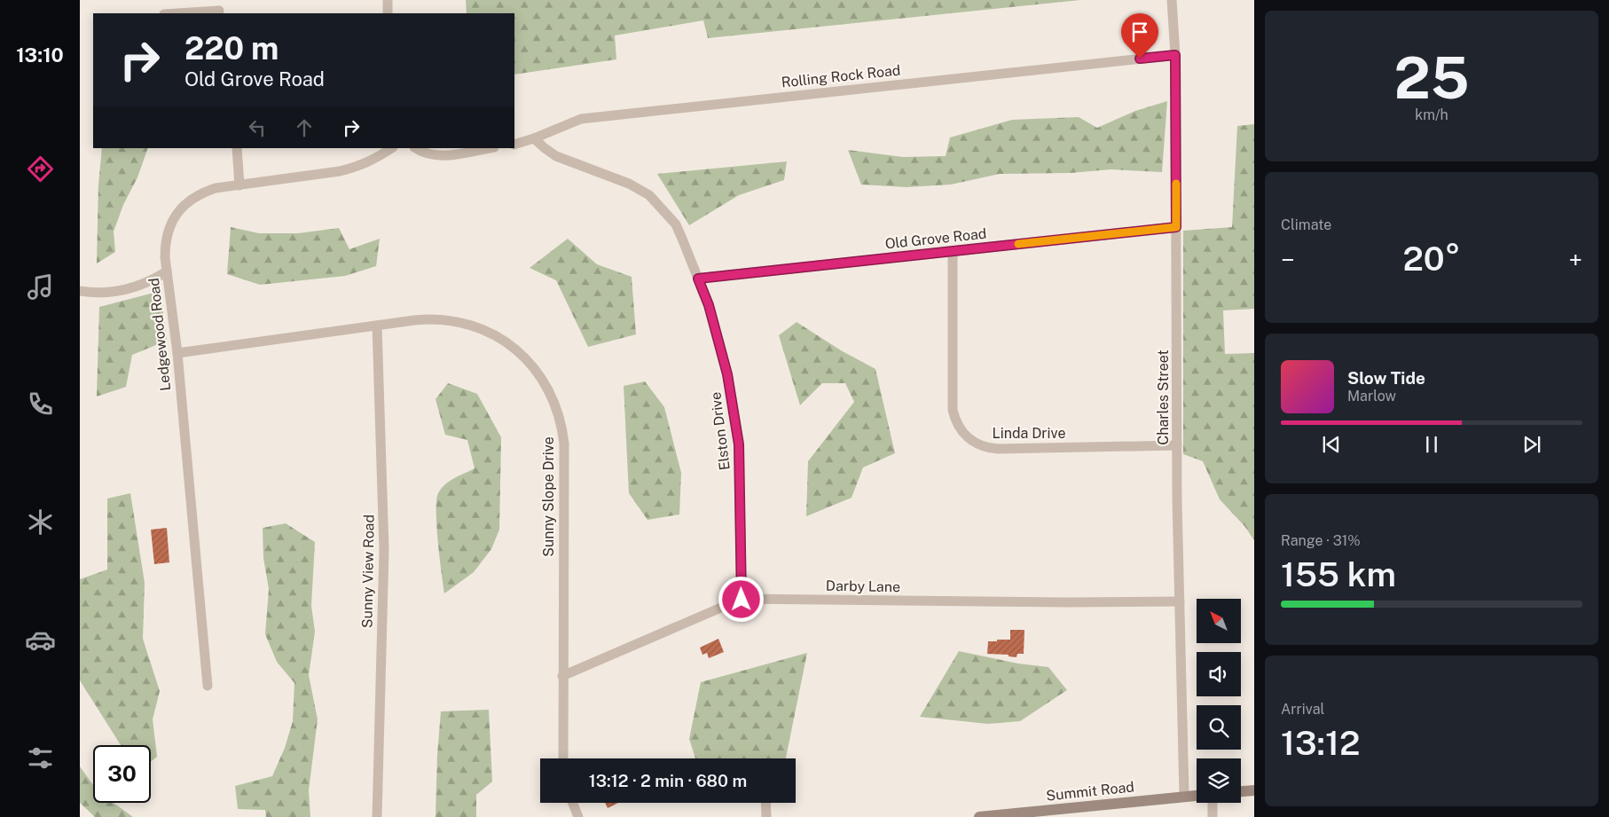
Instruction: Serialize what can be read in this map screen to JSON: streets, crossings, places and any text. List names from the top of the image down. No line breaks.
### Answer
{"streets":{"main road":["Summit Road"],"street":["Rolling Rock Road","Old Grove Road","Ledgewood Road","Charles Street","Elston Drive","Linda Drive","Sunny Slope Drive","Sunny View Road","Darby Lane"]},"crossings":[["Rolling Rock Road","Charles Street"],["Rolling Rock Road","Elston Drive"],["Old Grove Road","Charles Street"],["Old Grove Road","Elston Drive"],["Old Grove Road","Linda Drive"],["Ledgewood Road","Sunny Slope Drive"],["Charles Street","Linda Drive"],["Charles Street","Darby Lane"],["Charles Street","Summit Road"],["Elston Drive","Darby Lane"],["Sunny Slope Drive","Sunny View Road"],["Sunny Slope Drive","Darby Lane"]],"north":"top left","page":{"tabs":"13:10","tile":[["25","km/h"],"Climate",["Range · 31%","155 km"],["Arrival","13:12"]],"turn":["220 m","Old Grove Road"],"heat":["−","20°","+"],"song":["Slow Tide","Marlow"],"limit":"30","trip":"13:12 · 2 min · 680 m"}}
